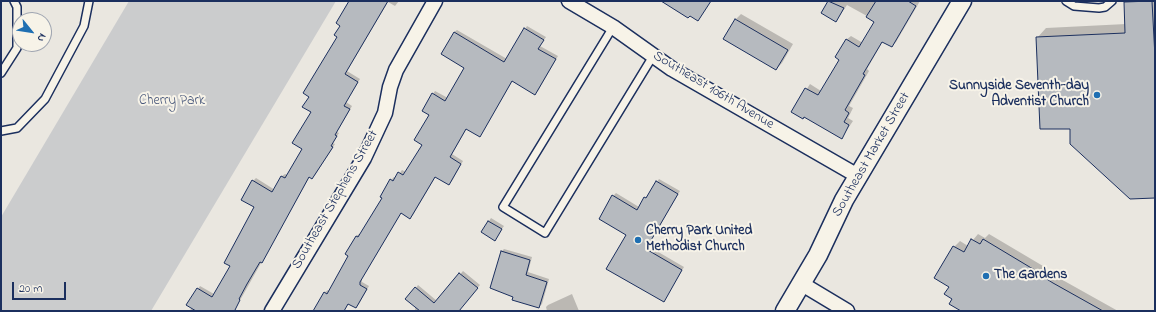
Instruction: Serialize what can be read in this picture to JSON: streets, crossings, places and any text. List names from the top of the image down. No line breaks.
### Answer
{"streets":{"street":["Southeast 106th Avenue","Southeast Market Street","Southeast Stephens Street"]},"crossings":[["Southeast 106th Avenue","Southeast Market Street"]],"parks":["Cherry Park"],"places":["Sunnyside Seventh-day Adventist Church","Cherry Park United Methodist Church","The Gardens"],"scale_bar":"20 m","north":"bottom right"}
